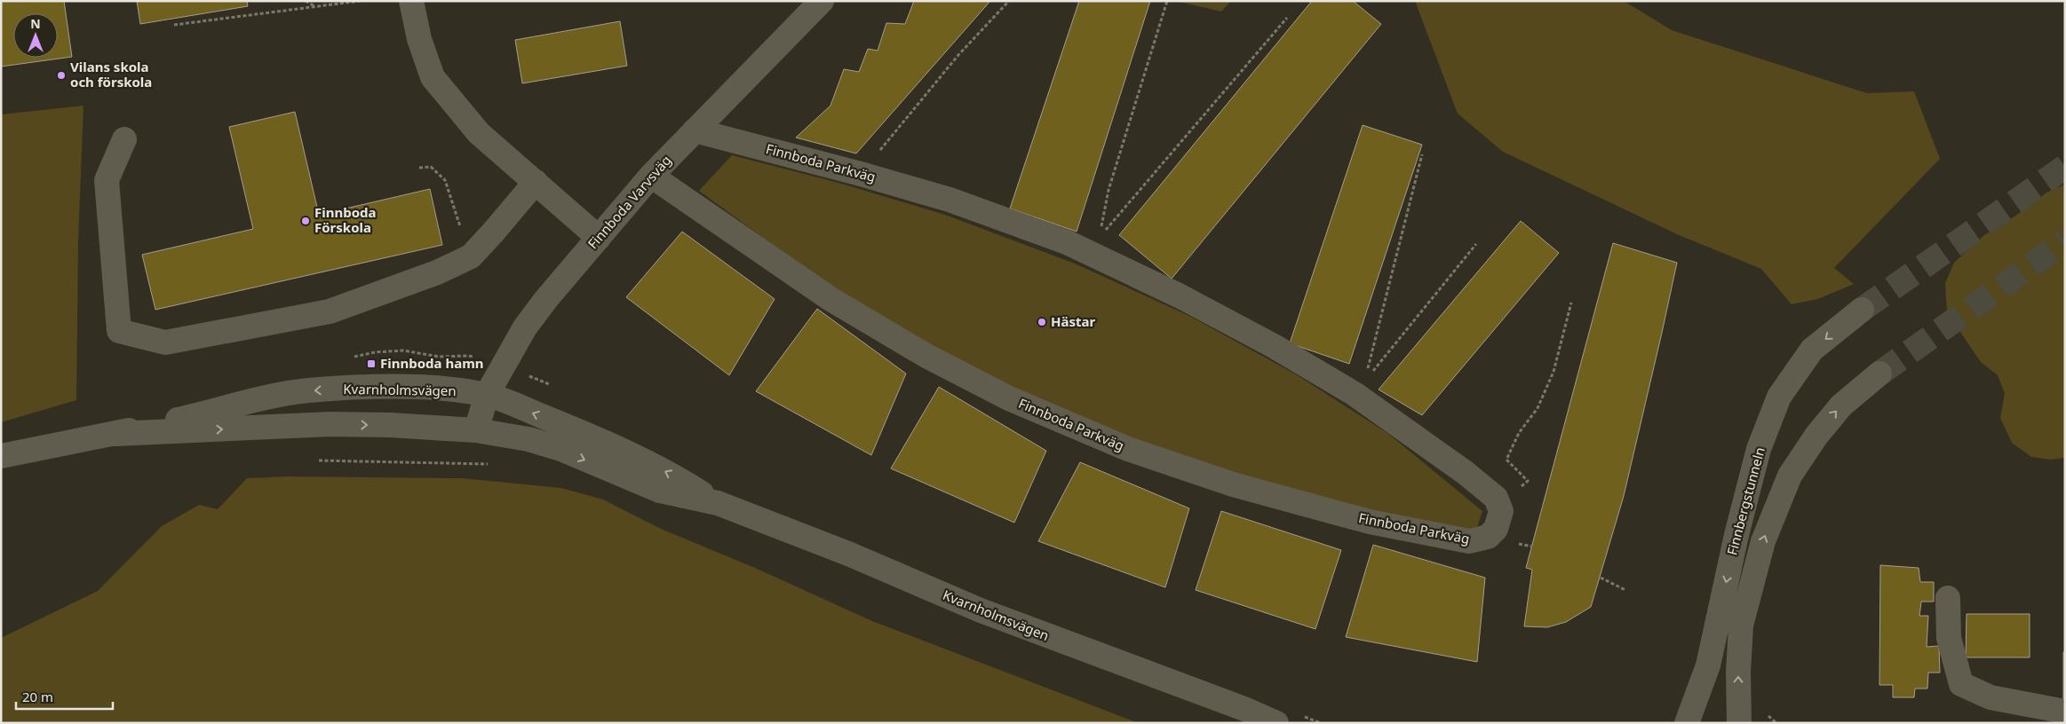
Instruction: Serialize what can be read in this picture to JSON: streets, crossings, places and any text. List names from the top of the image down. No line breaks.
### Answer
{"streets":{"street":["Finnboda Parkväg","Finnboda Varvsväg","Kvarnholmsvägen","Finnbergstunneln"]},"crossings":[["Finnboda Parkväg","Finnboda Varvsväg"],["Finnboda Varvsväg","Kvarnholmsvägen"]],"places":{"other":["Vilans skola och förskola","Finnboda Förskola","Hästar"],"transit":["Finnboda hamn"]},"scale_bar":"20 m","north":"top"}
